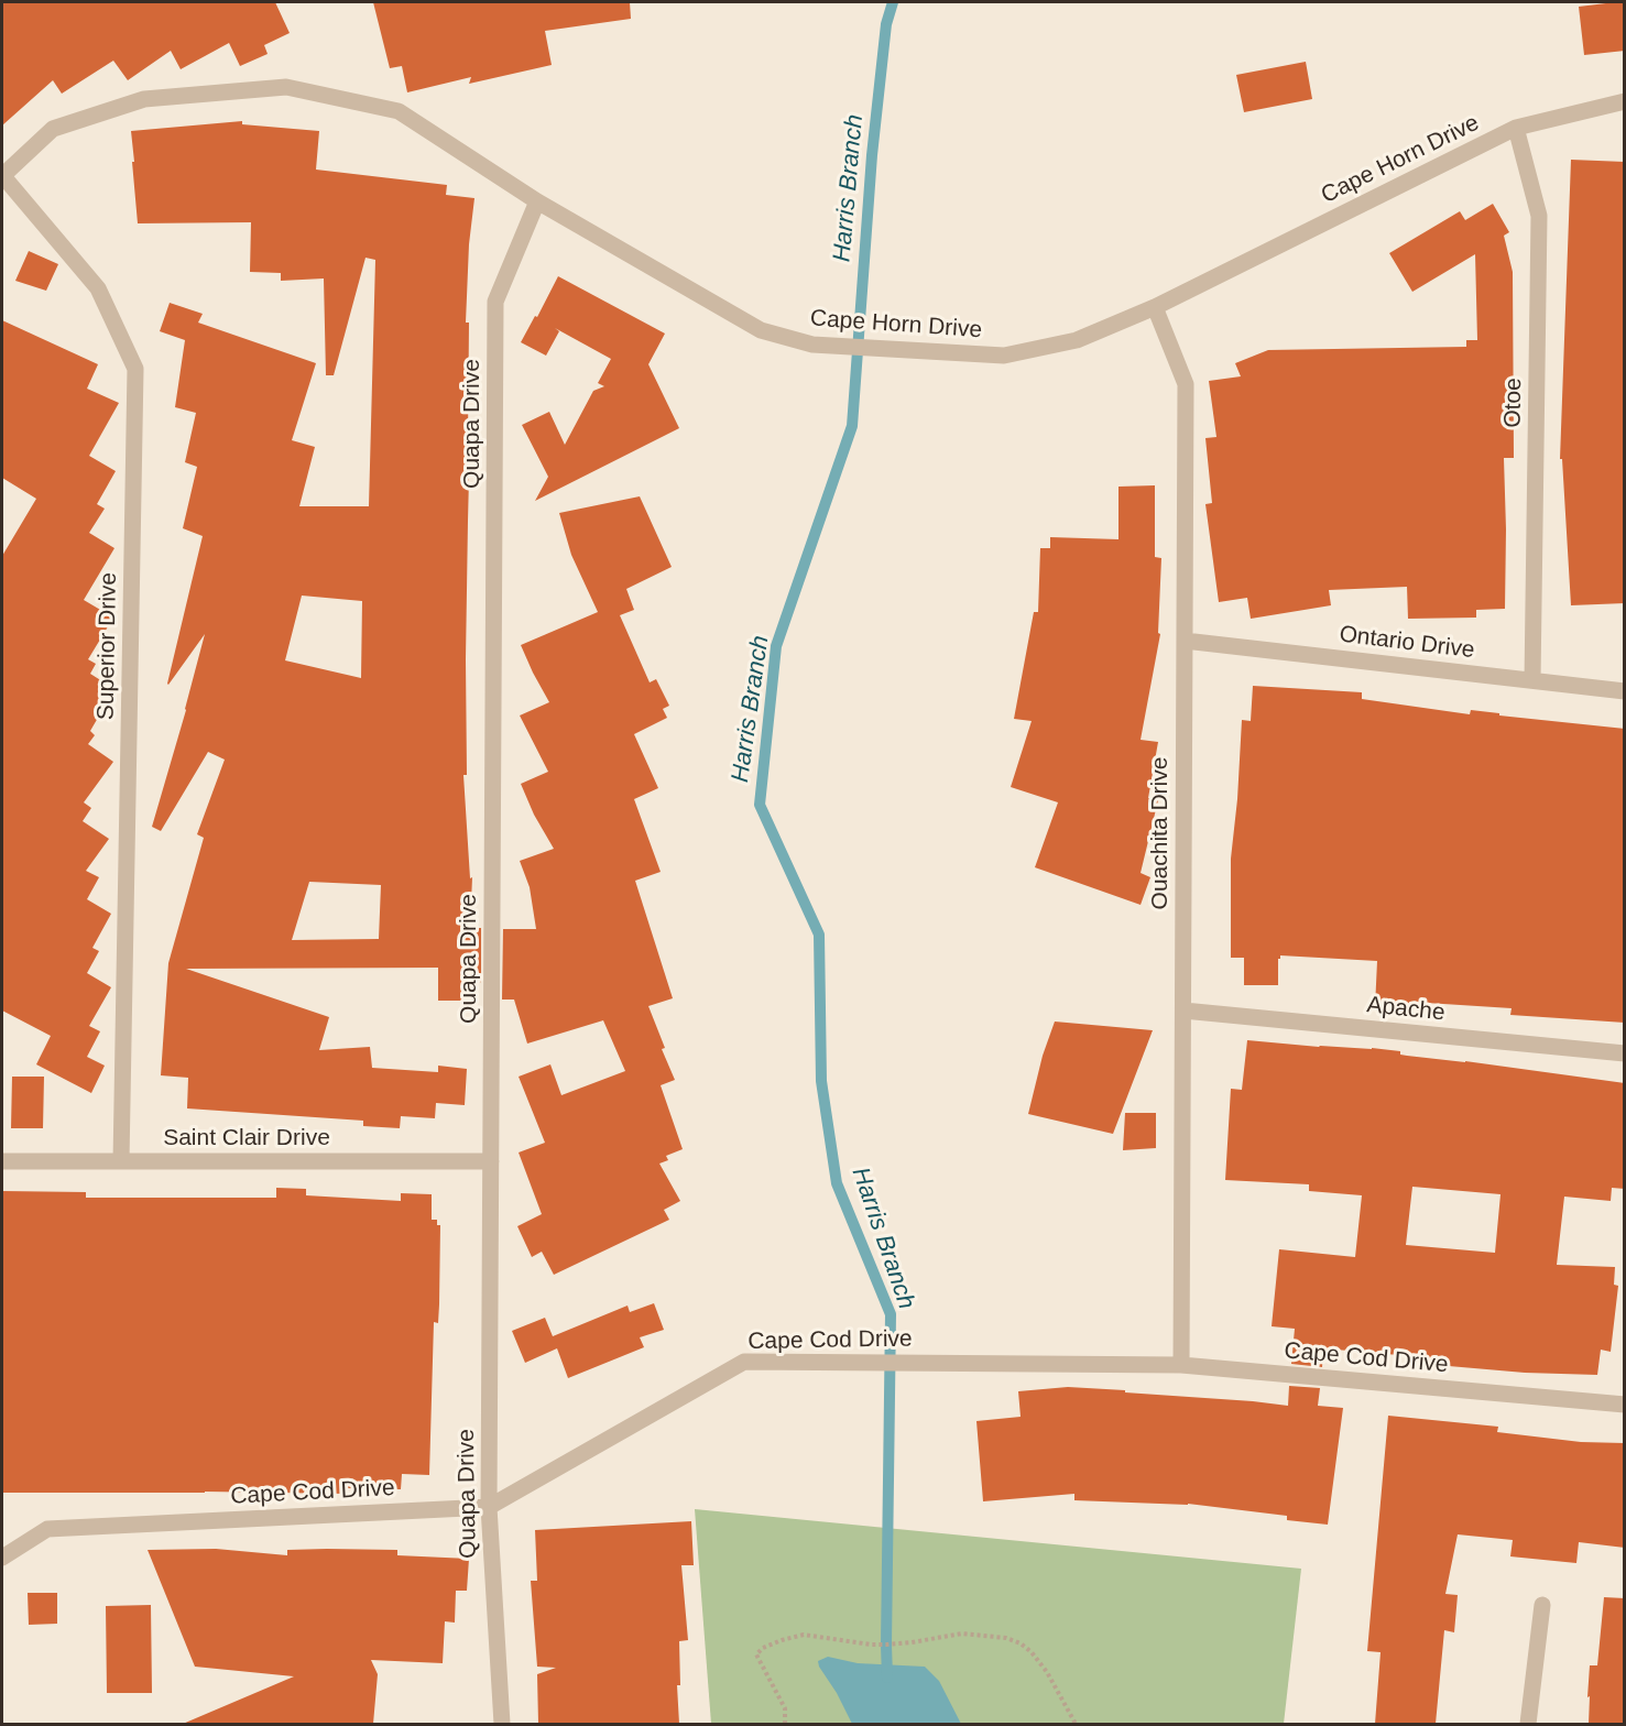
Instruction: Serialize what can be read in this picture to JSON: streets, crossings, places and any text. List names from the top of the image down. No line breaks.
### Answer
{"streets":{"street":["Cape Horn Drive","Otoe","Quapa Drive","Ontario Drive","Superior Drive","Ouachita Drive","Apache","Saint Clair Drive","Cape Cod Drive"]},"crossings":[["Cape Horn Drive","Otoe"],["Cape Horn Drive","Quapa Drive"],["Cape Horn Drive","Superior Drive"],["Cape Horn Drive","Ouachita Drive"],["Otoe","Ontario Drive"],["Quapa Drive","Saint Clair Drive"],["Quapa Drive","Cape Cod Drive"],["Ontario Drive","Ouachita Drive"],["Superior Drive","Saint Clair Drive"],["Ouachita Drive","Apache"],["Ouachita Drive","Cape Cod Drive"]],"water":["Harris Branch"]}
